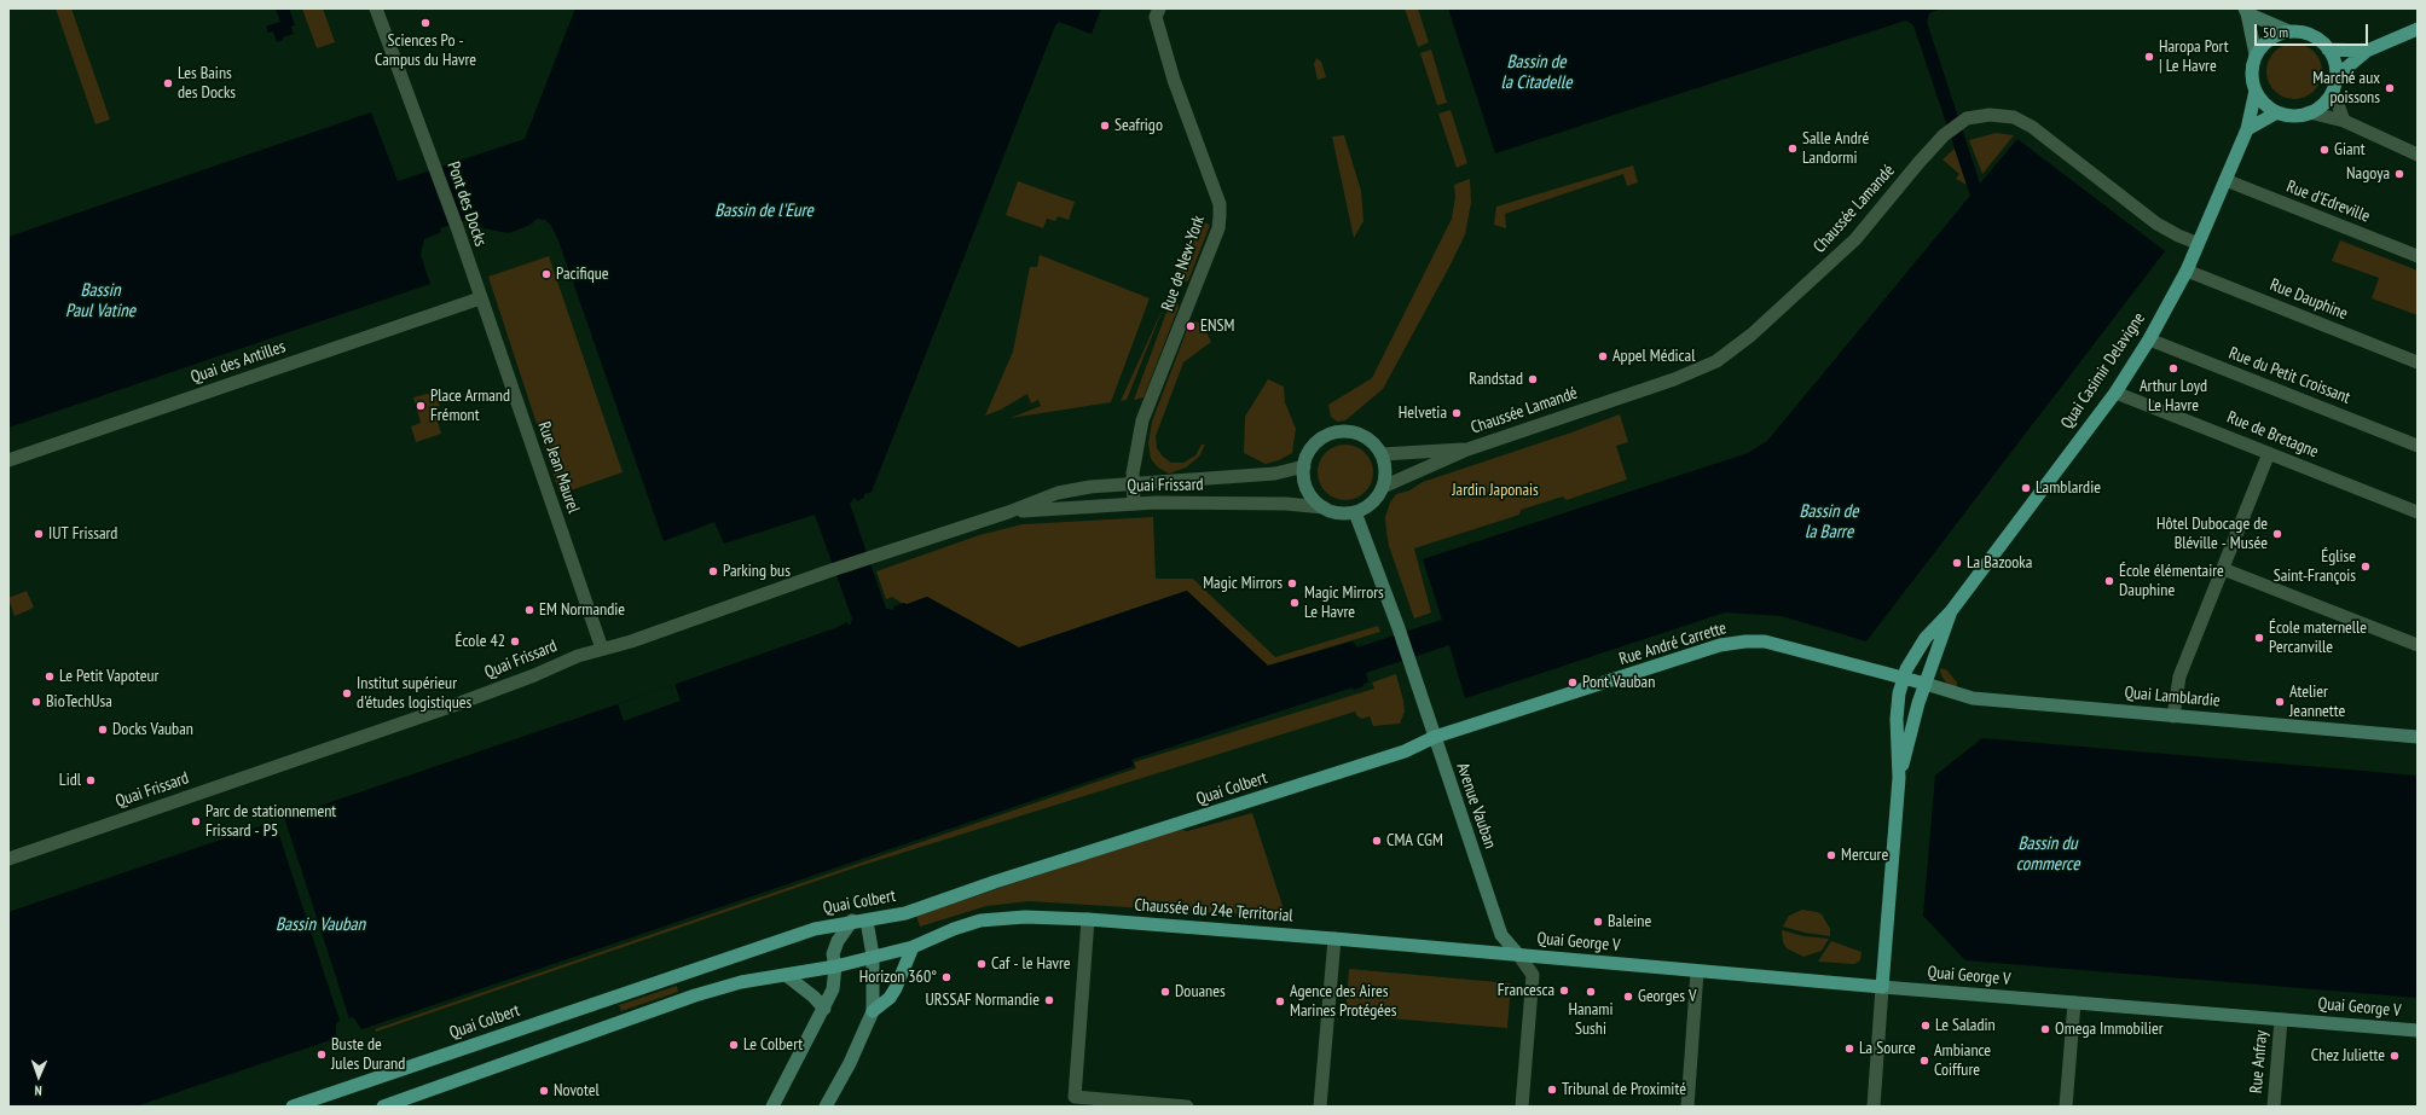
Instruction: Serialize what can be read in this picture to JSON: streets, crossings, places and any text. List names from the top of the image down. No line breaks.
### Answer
{"streets":{"main road":["Quai Casimir Delavigne","Rue André Carrette","Quai Lamblardie","Quai Colbert","Avenue Vauban","Chaussée du 24e Territorial","Quai George V"],"street":["Rue d'Edreville","Pont des Docks","Chaussée Lamandé","Rue de New-York","Rue Dauphine","Quai des Antilles","Rue du Petit Croissant","Rue de Bretagne","Rue Jean Maurel","Quai Frissard","Rue Anfray"]},"crossings":[["Rue d'Edreville","Quai Casimir Delavigne"],["Pont des Docks","Quai des Antilles"],["Pont des Docks","Rue Jean Maurel"],["Chaussée Lamandé","Quai Casimir Delavigne"],["Chaussée Lamandé","Quai Frissard"],["Chaussée Lamandé","Avenue Vauban"],["Rue de New-York","Quai Frissard"],["Rue Dauphine","Quai Casimir Delavigne"],["Quai des Antilles","Rue Jean Maurel"],["Quai Casimir Delavigne","Rue du Petit Croissant"],["Quai Casimir Delavigne","Rue de Bretagne"],["Quai Casimir Delavigne","Rue André Carrette"],["Quai Casimir Delavigne","Quai Lamblardie"],["Rue Jean Maurel","Quai Frissard"],["Quai Frissard","Avenue Vauban"],["Rue André Carrette","Quai Lamblardie"],["Rue André Carrette","Quai Colbert"],["Rue André Carrette","Avenue Vauban"],["Quai Colbert","Avenue Vauban"],["Avenue Vauban","Chaussée du 24e Territorial"],["Avenue Vauban","Quai George V"],["Chaussée du 24e Territorial","Quai George V"],["Quai George V","Rue Anfray"]],"water":["Bassin de la Citadelle","Bassin de l'Eure","Bassin Paul Vatine","Bassin de la Barre","Bassin du commerce","Bassin Vauban"],"parks":["Jardin Japonais"],"places":["Sciences Po - Campus du Havre","Haropa Port | Le Havre","Les Bains des Docks","Marché aux poissons","Seafrigo","Salle André Landormi","Giant","Nagoya","Pacifique","ENSM","Appel Médical","Arthur Loyd Le Havre","Randstad","Place Armand Frémont","Helvetia","Lamblardie","IUT Frissard","Hôtel Dubocage de Bléville - Musée","La Bazooka","Église Saint-François","Parking bus","École élémentaire Dauphine","Magic Mirrors","Magic Mirrors Le Havre","EM Normandie","École maternelle Percanville","École 42","Le Petit Vapoteur","Pont Vauban","Institut supérieur d'études logistiques","BioTechUsa","Atelier Jeannette","Docks Vauban","Lidl","Parc de stationnement Frissard - P5","CMA CGM","Mercure","Baleine","Caf - le Havre","Horizon 360°","Francesca","Douanes","Hanami Sushi","Georges V","URSSAF Normandie","Agence des Aires Marines Protégées","Le Saladin","Omega Immobilier","Le Colbert","La Source","Buste de Jules Durand","Chez Juliette","Ambiance Coiffure","Tribunal de Proximité","Novotel"],"scale_bar":"50 m","north":"bottom"}
